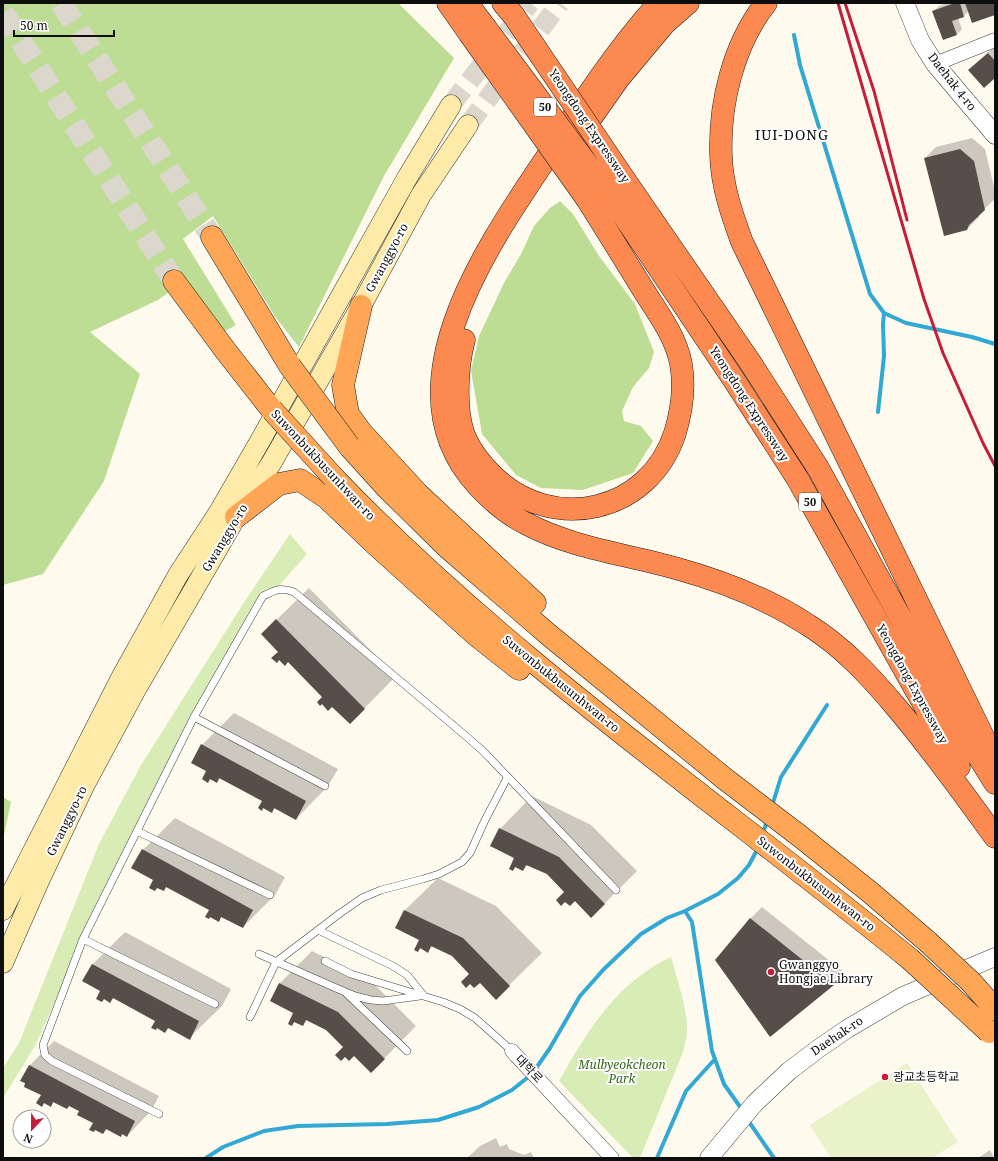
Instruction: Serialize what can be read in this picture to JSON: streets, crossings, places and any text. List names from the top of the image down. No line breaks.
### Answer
{"streets":{"highway":["50","Yeongdong Expressway","Suwonbukbusunhwan-ro"],"main road":["Gwanggyo-ro"],"street":["Daehak 4-ro","Daehak-ro","대학로"]},"districts":["IUI-DONG"],"parks":["Mulbyeokcheon Park"],"places":["Gwanggyo Hongjae Library","광교초등학교"],"scale_bar":"50 m","north":"bottom"}
